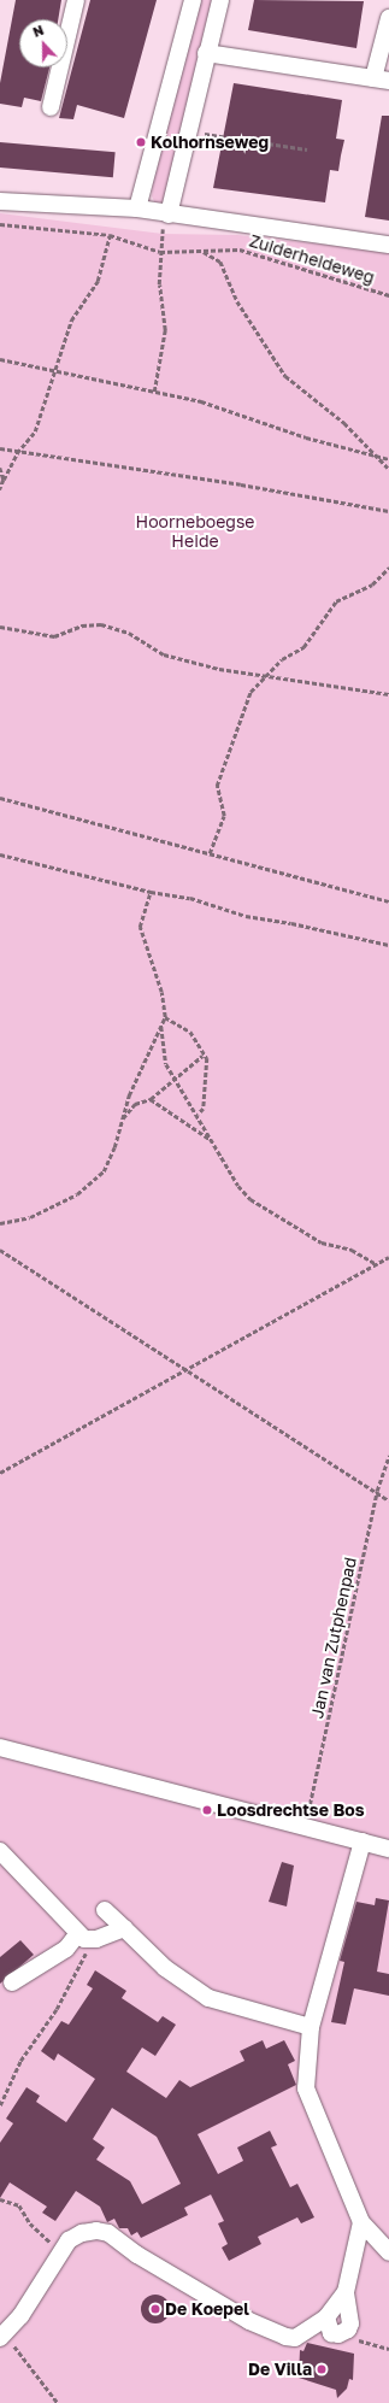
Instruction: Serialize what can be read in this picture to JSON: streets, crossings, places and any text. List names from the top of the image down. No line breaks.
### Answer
{"streets":{"path":["Zuiderheideweg","Jan van Zutphenpad"]},"parks":["Hoorneboegse Heide"],"places":["Kolhornseweg","Loosdrechtse Bos","De Koepel","De Villa"],"north":"top"}
